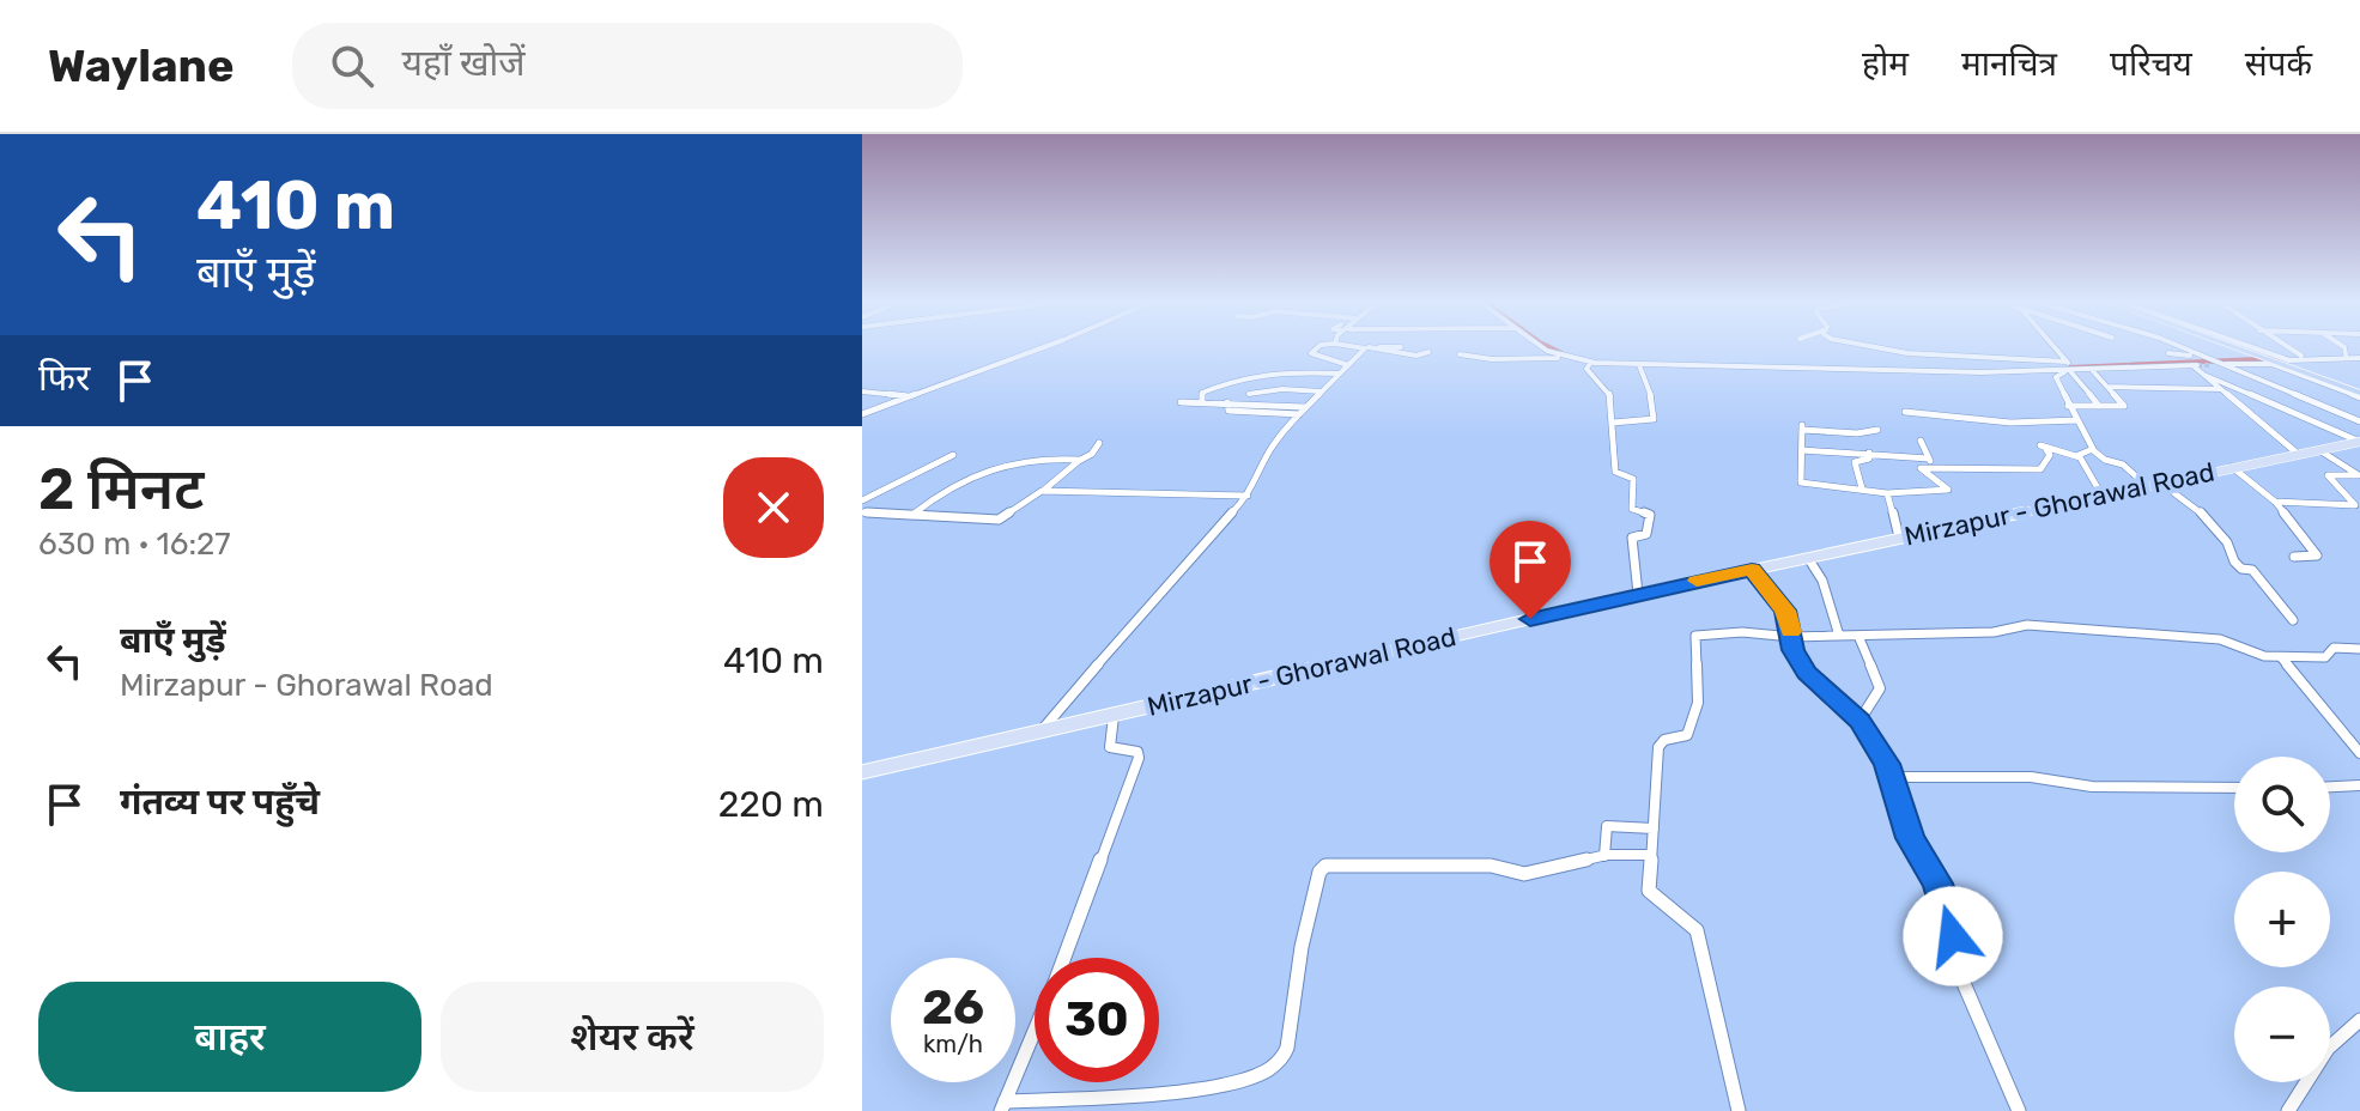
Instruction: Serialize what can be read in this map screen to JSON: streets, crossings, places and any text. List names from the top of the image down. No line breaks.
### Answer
{"streets":{"main road":["Mirzapur - Ghorawal Road"]},"page":{"header":"Waylane","search":"यहाँ खोजें","nav":["होम","मानचित्र","परिचय","संपर्क"],"turn":["410 m","बाएँ मुड़ें"],"then":"फिर","heading":["2 मिनट","630 m · 16:27"],"list":[{"name":"बाएँ मुड़ें","note":"Mirzapur - Ghorawal Road","value":"410 m"},{"name":"गंतव्य पर पहुँचे","value":"220 m"}],"map_buttons":["+","−"],"speed":"26 km/h","limit":"30","buttons":["बाहर","शेयर करें"]}}
